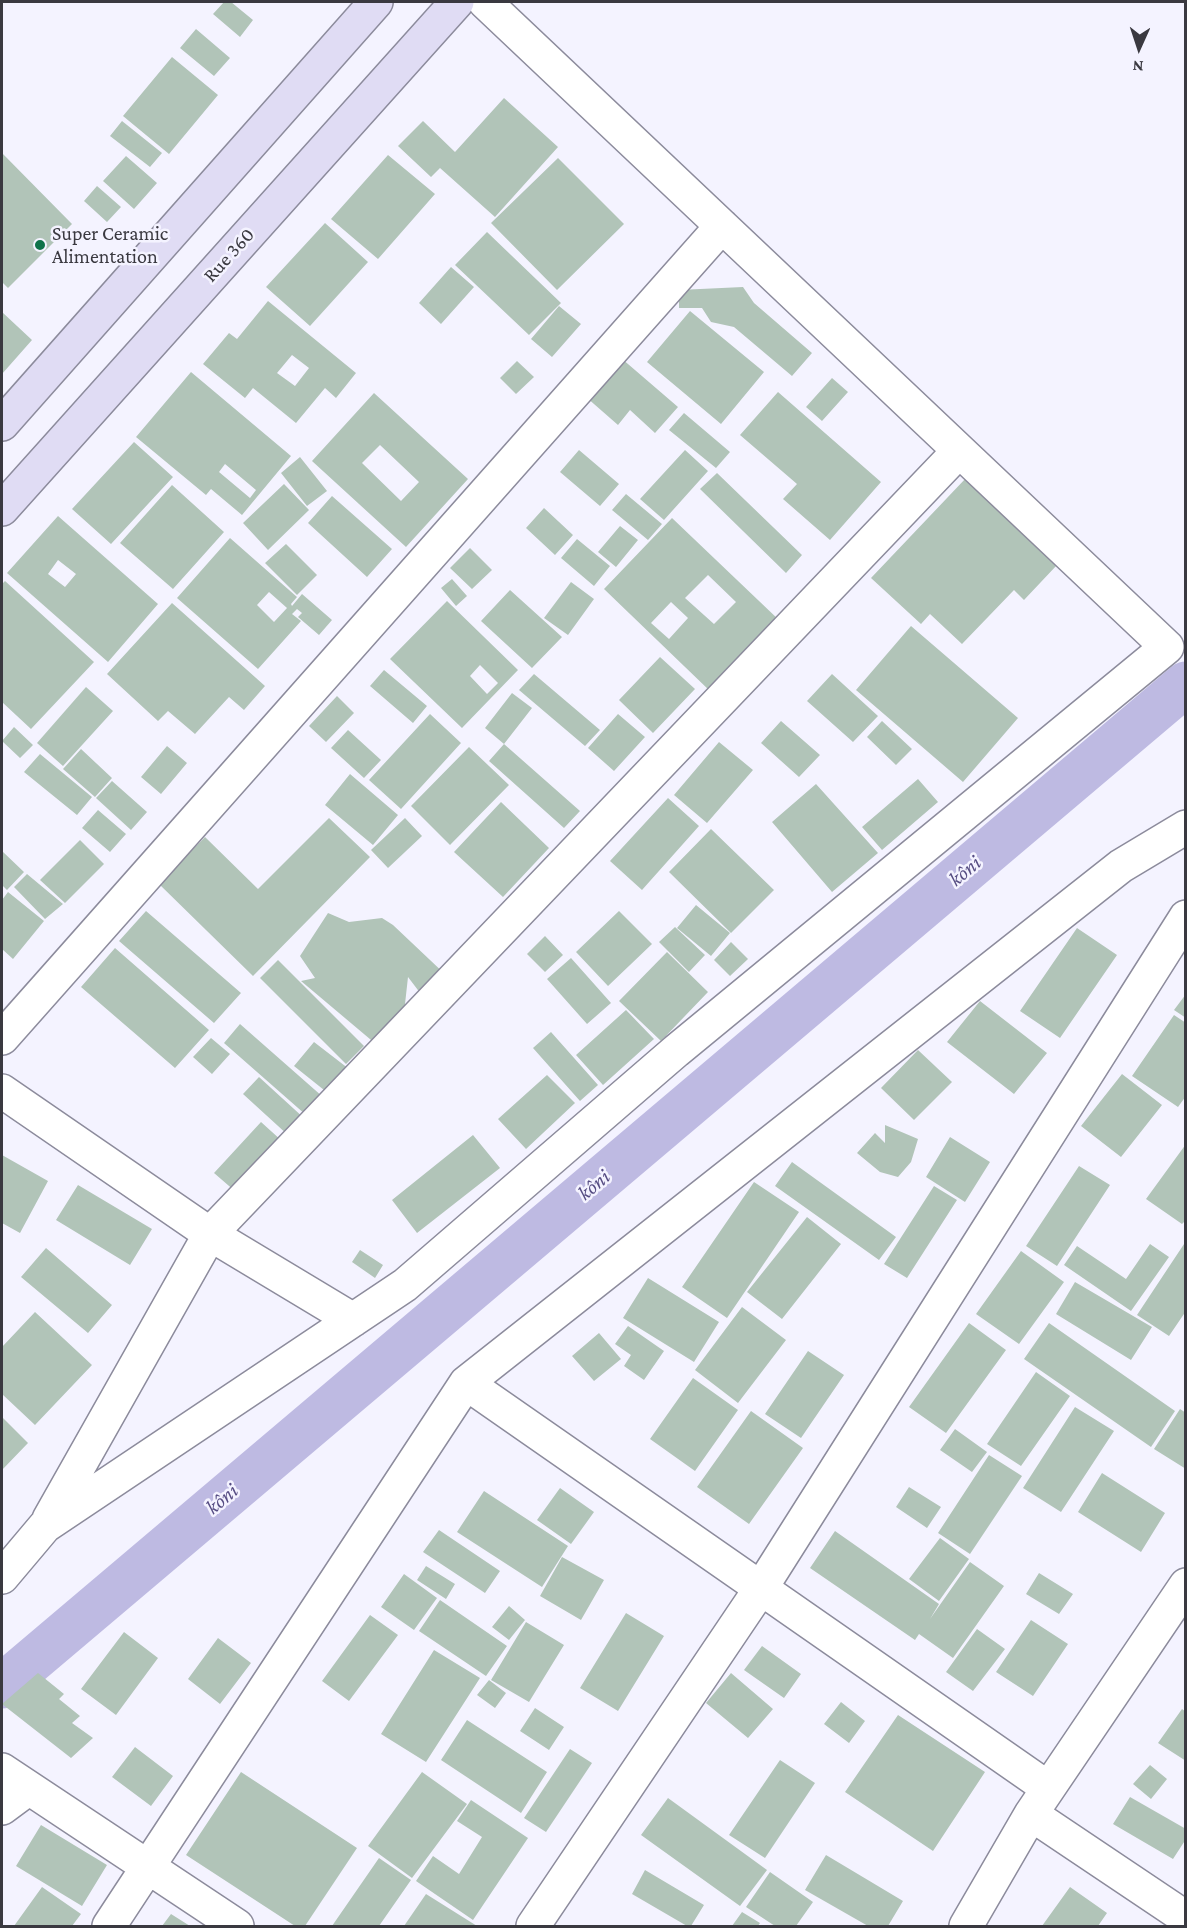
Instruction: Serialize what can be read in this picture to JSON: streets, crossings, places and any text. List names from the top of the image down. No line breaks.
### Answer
{"streets":{"main road":["Rue 360"]},"water":["kôni"],"places":["Super Ceramic Alimentation"],"north":"bottom"}
